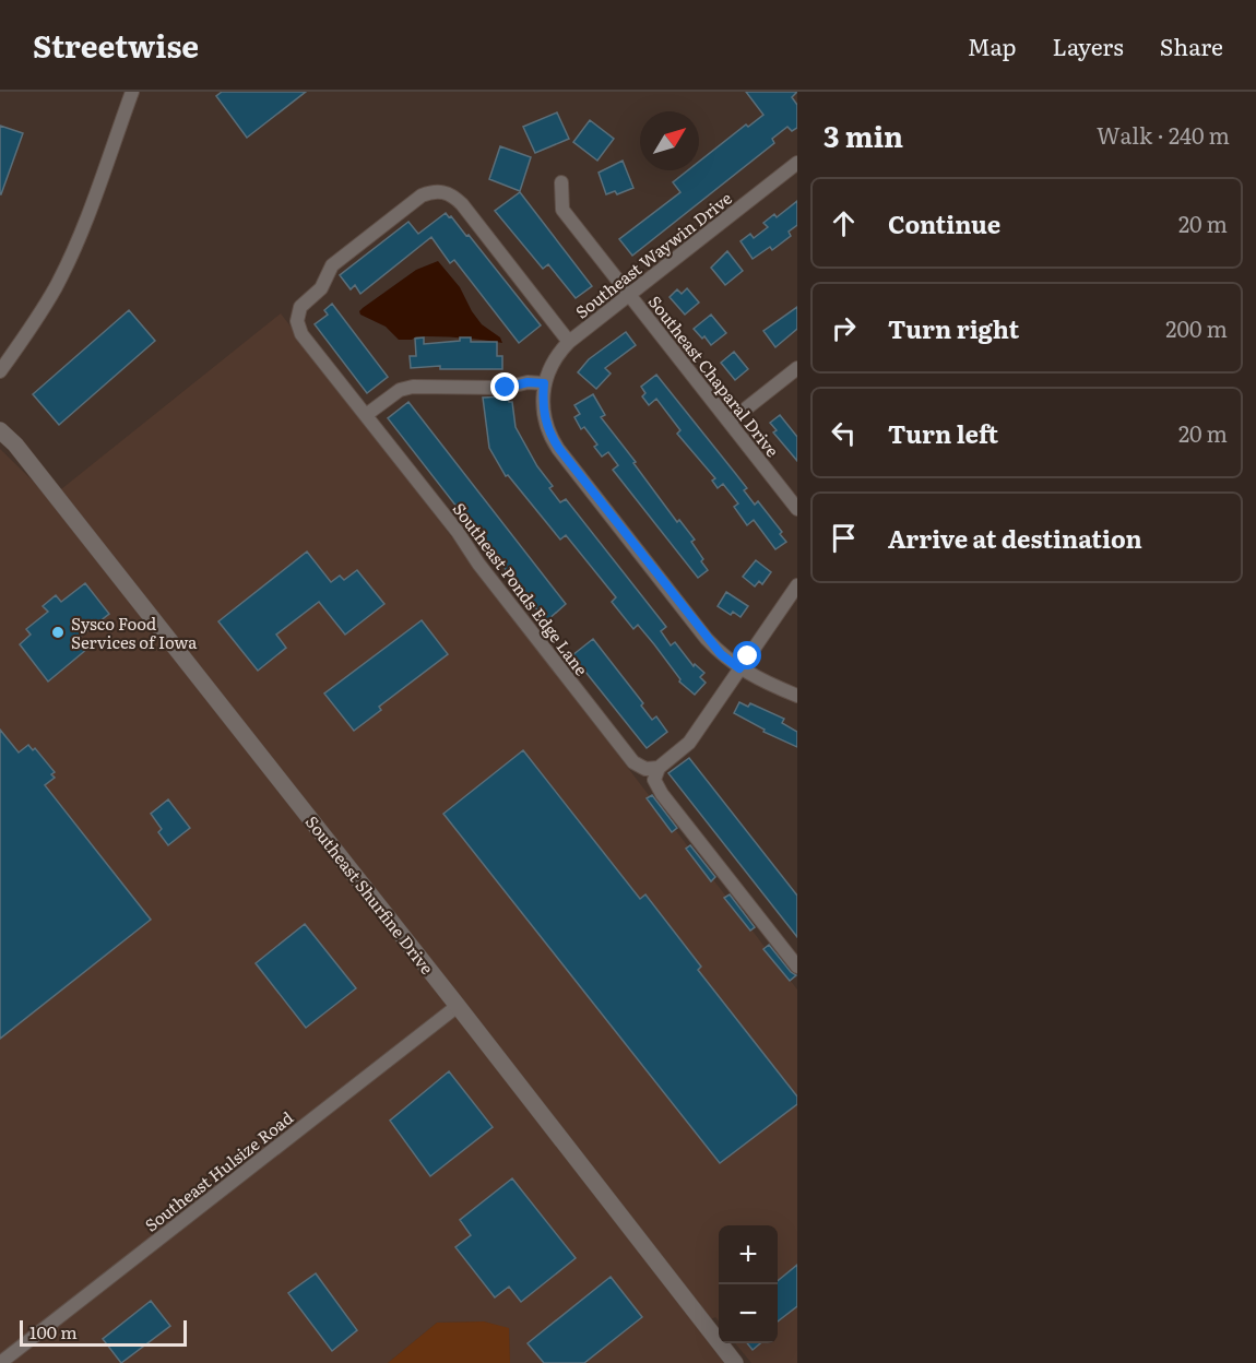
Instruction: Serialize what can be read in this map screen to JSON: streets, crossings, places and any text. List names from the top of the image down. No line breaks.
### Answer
{"streets":{"street":["Southeast Waywin Drive","Southeast Chaparal Drive","Southeast Ponds Edge Lane","Southeast Shurfine Drive","Southeast Hulsize Road"]},"crossings":[["Southeast Waywin Drive","Southeast Chaparal Drive"],["Southeast Waywin Drive","Southeast Ponds Edge Lane"],["Southeast Shurfine Drive","Southeast Hulsize Road"]],"places":["Sysco Food Services of Iowa"],"scale_bar":"100 m","north":"top right","page":{"header":"Streetwise","nav":["Map","Layers","Share"],"heading":["3 min","Walk · 240 m"],"list":[["Continue","20 m"],["Turn right","200 m"],["Turn left","20 m"],"Arrive at destination"],"map_buttons":["+","−"],"scale":"100 m"}}
